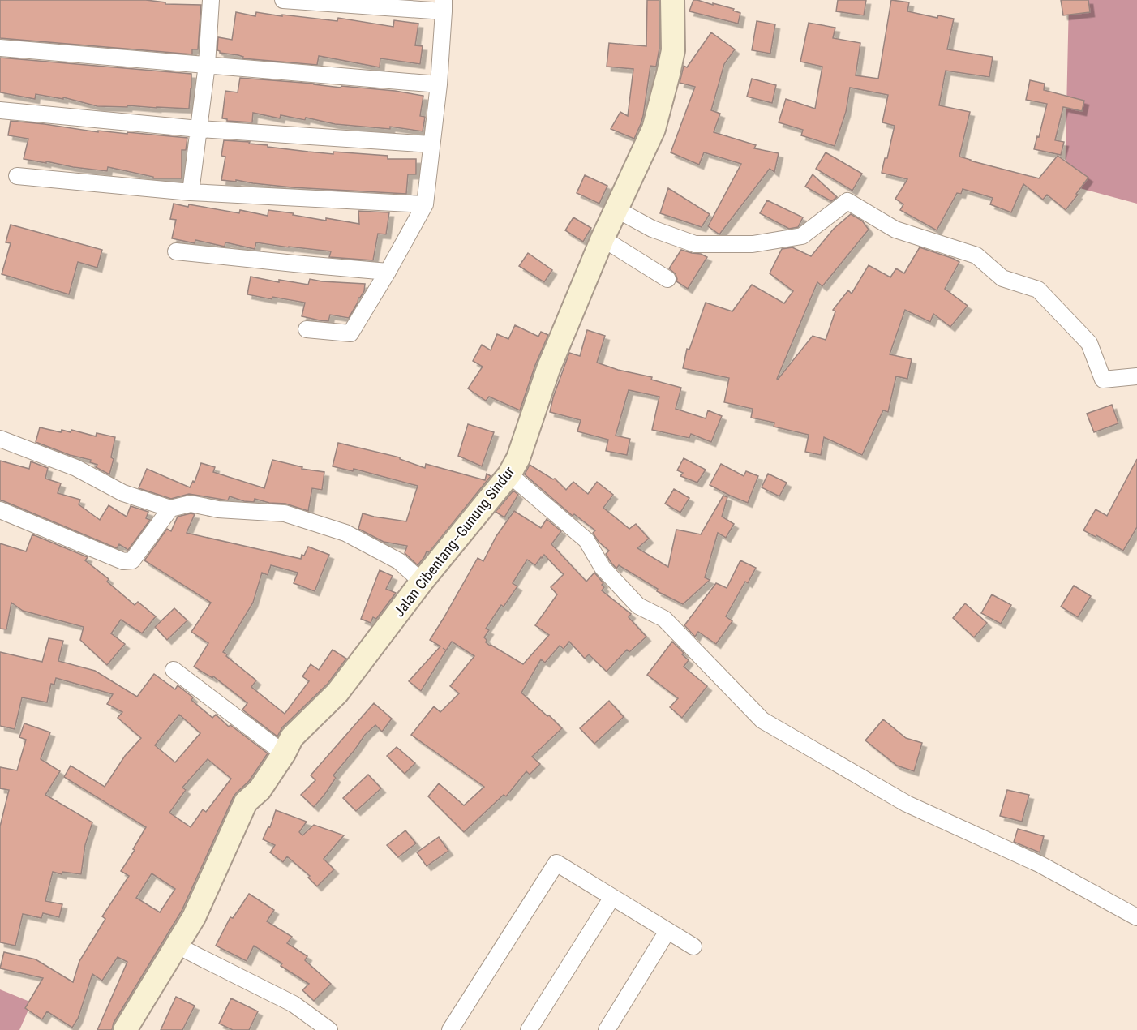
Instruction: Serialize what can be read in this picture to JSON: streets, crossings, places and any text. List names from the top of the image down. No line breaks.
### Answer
{"streets":{"street":["Jalan Cibentang–Gunung Sindur"]}}
